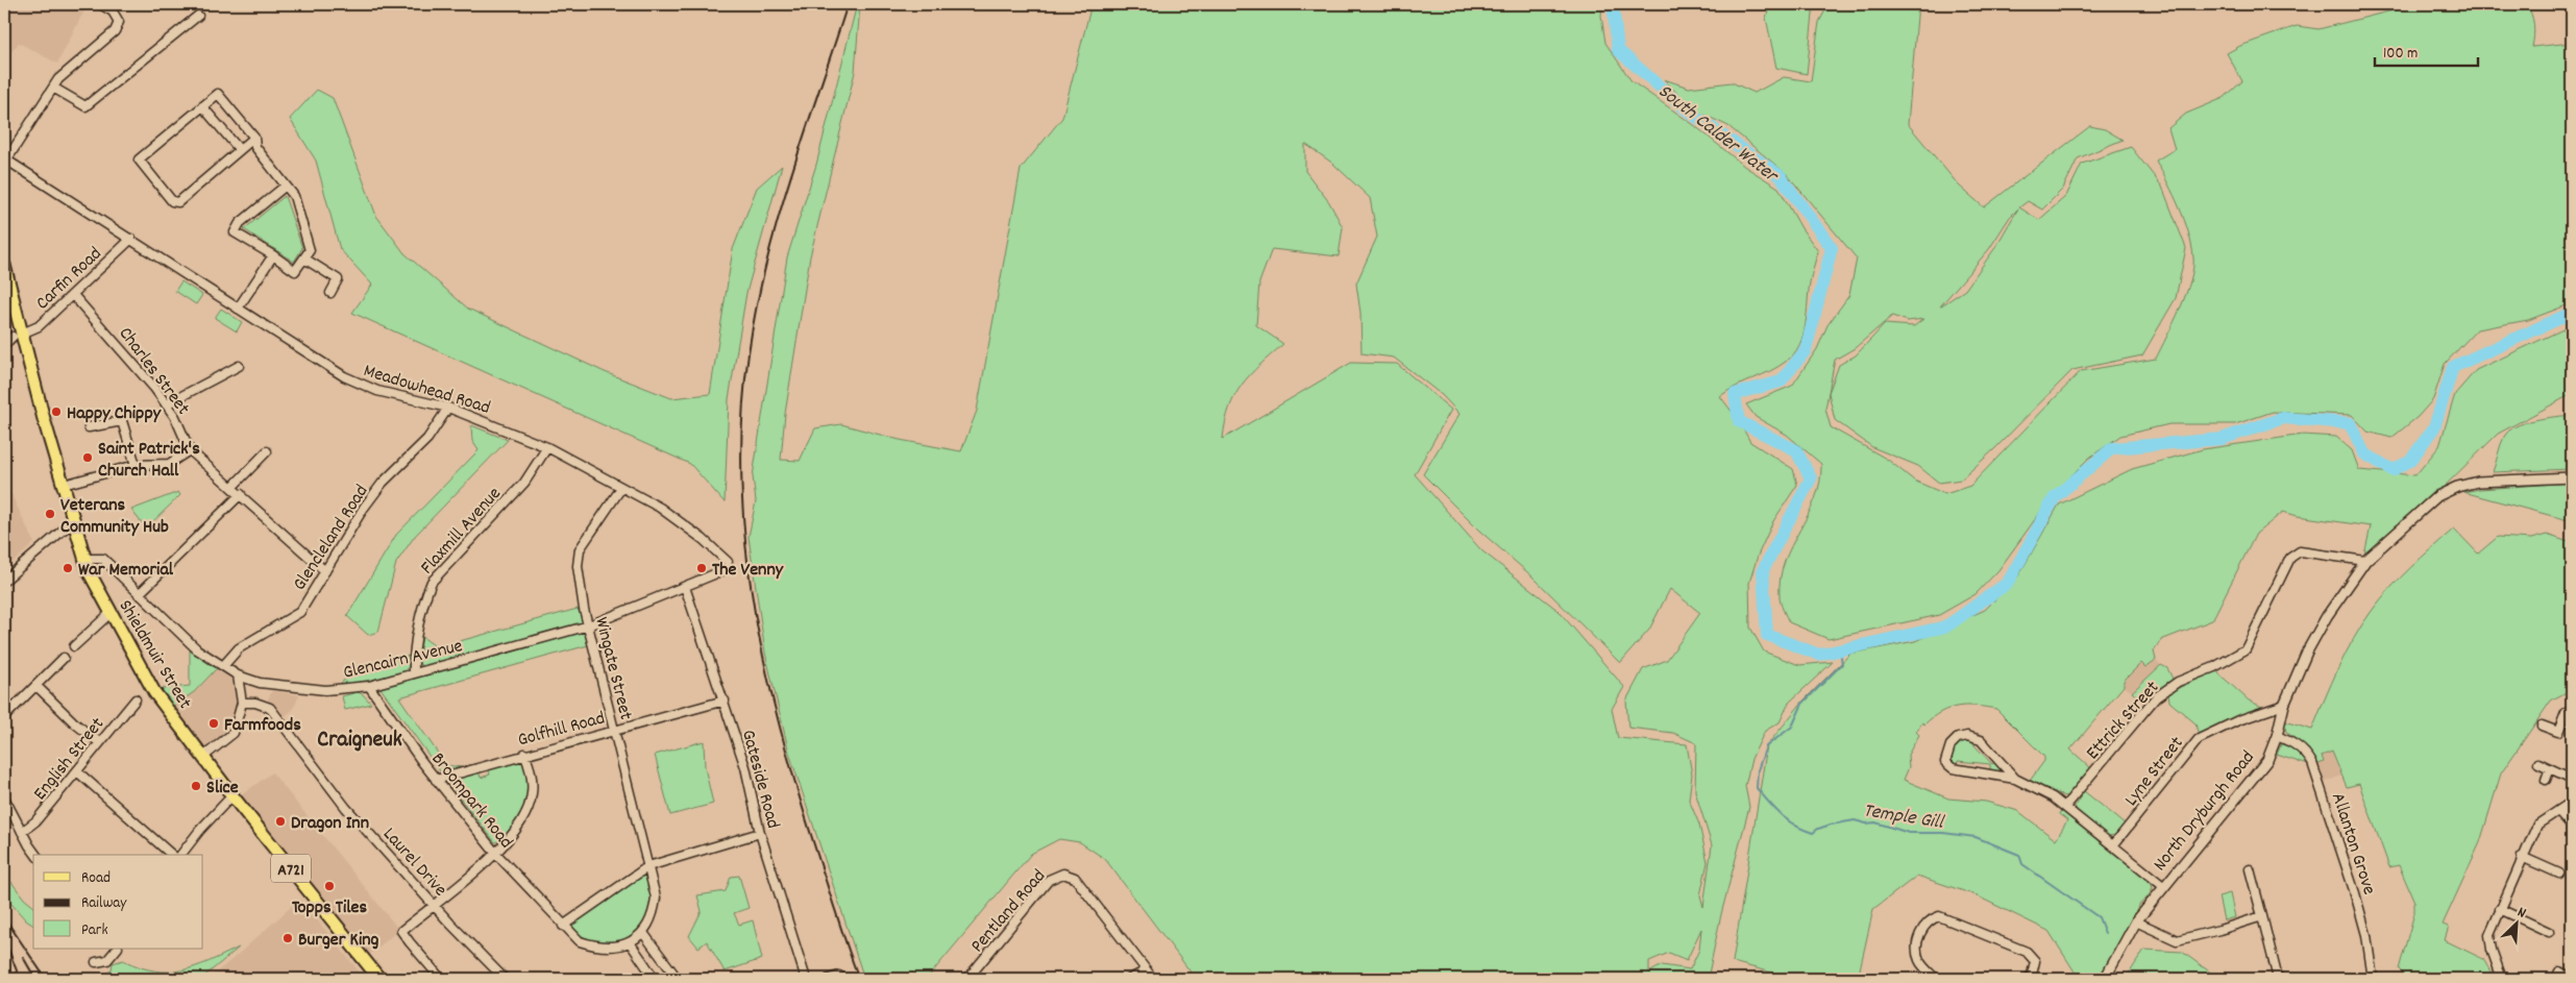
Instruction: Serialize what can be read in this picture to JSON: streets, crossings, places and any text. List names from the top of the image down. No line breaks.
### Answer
{"streets":{"main road":["Shieldmuir Street","A721"],"street":["Carfin Road","Charles Street","Meadowhead Road","Flaxmill Avenue","Glencleland Road","Glencairn Avenue","Wingate Street","Ettrick Street","Golfhill Road","English Street","Lyne Street","Gateside Road","Broompark Road","North Dryburgh Road","Allanton Grove","Laurel Drive","Pentland Road"]},"crossings":[["Carfin Road","Charles Street"],["Carfin Road","Meadowhead Road"],["Carfin Road","Shieldmuir Street"],["Charles Street","Glencleland Road"],["Meadowhead Road","Flaxmill Avenue"],["Meadowhead Road","Glencleland Road"],["Meadowhead Road","Glencairn Avenue"],["Meadowhead Road","Wingate Street"],["Flaxmill Avenue","Glencairn Avenue"],["Glencleland Road","Glencairn Avenue"],["Shieldmuir Street","Glencairn Avenue"],["Shieldmuir Street","A721"],["Glencairn Avenue","Wingate Street"],["Glencairn Avenue","Gateside Road"],["Glencairn Avenue","Broompark Road"],["Wingate Street","Golfhill Road"],["Ettrick Street","North Dryburgh Road"],["Golfhill Road","Gateside Road"],["Golfhill Road","Broompark Road"],["Lyne Street","North Dryburgh Road"],["North Dryburgh Road","Allanton Grove"]],"districts":["Craigneuk"],"water":["South Calder Water","Temple Gill"],"places":["Happy Chippy","Saint Patrick's Church Hall","Veterans Community Hub","War Memorial","The Venny","Farmfoods","Slice","Dragon Inn","Topps Tiles","Burger King"],"legend":["Road","Railway","Park"],"scale_bar":"100 m","north":"top right"}
